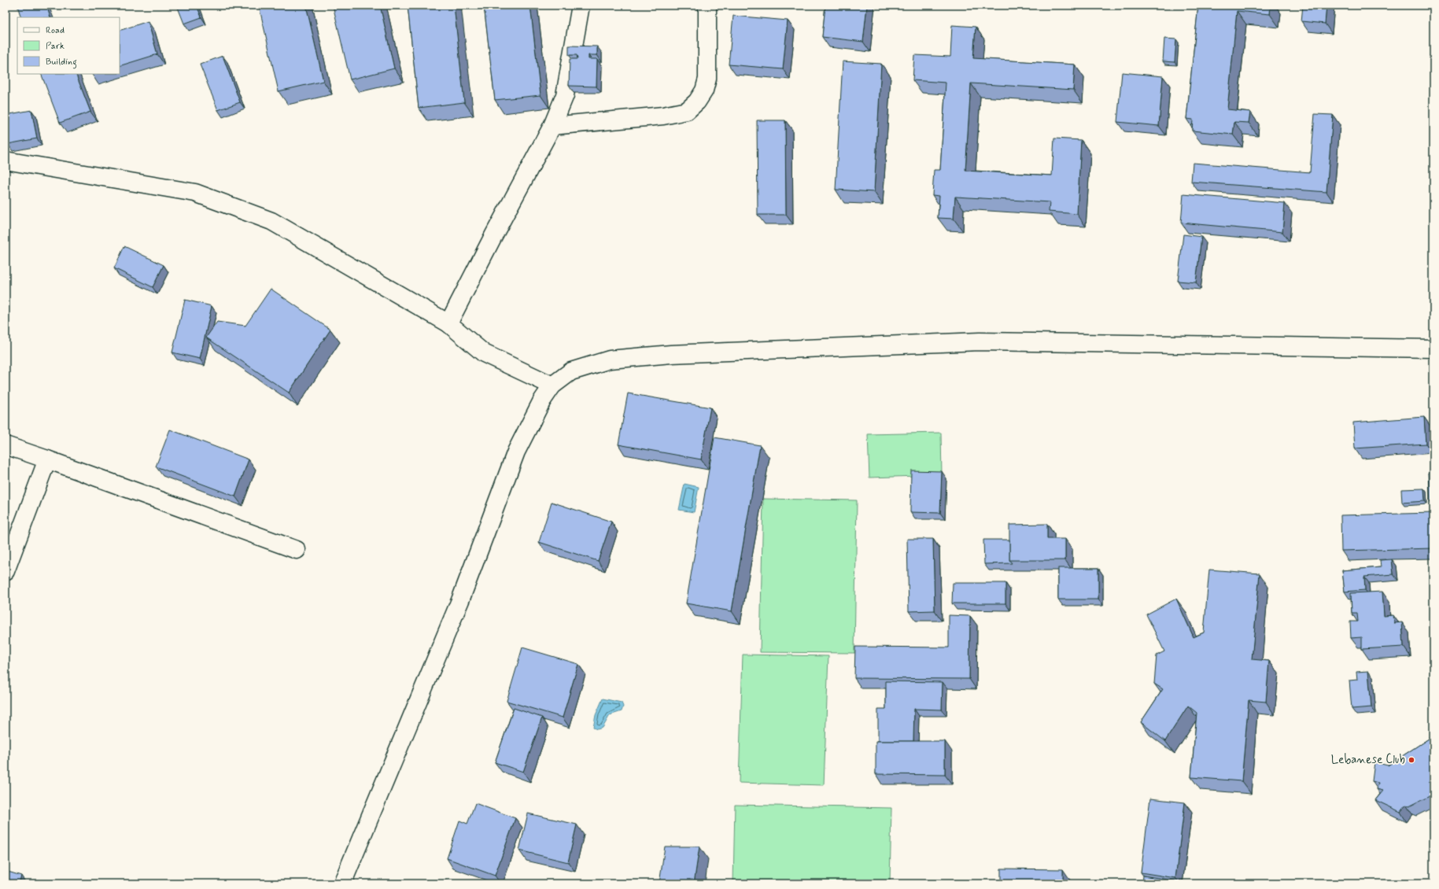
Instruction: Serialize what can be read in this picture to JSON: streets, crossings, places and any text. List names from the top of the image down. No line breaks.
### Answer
{"places":["Lebanese Club"],"legend":["Road","Park","Building"]}
